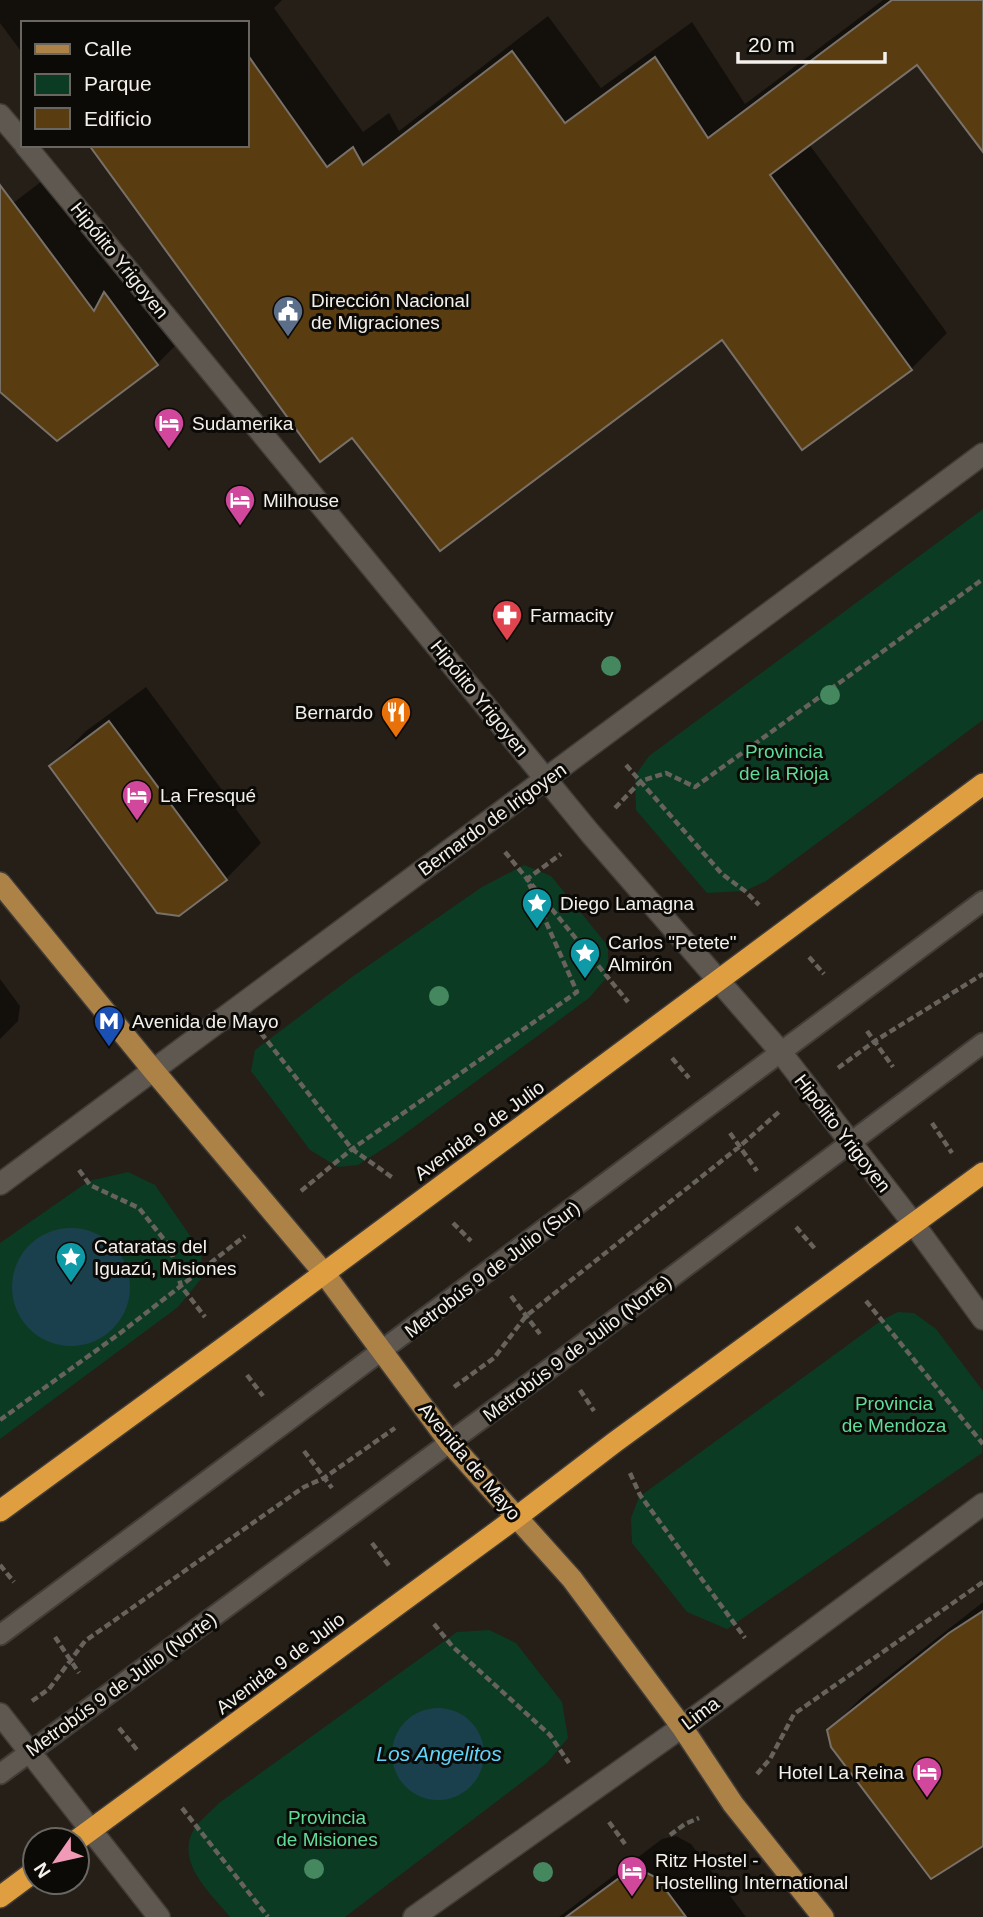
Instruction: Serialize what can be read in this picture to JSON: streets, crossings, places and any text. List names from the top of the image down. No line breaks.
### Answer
{"streets":{"highway":["Avenida 9 de Julio"],"main road":["Avenida de Mayo"],"street":["Hipólito Yrigoyen","Bernardo de Irigoyen","Lima"],"lane":["Metrobús 9 de Julio (Sur)","Metrobús 9 de Julio (Norte)"]},"crossings":[["Hipólito Yrigoyen","Bernardo de Irigoyen"],["Hipólito Yrigoyen","Avenida 9 de Julio"],["Hipólito Yrigoyen","Metrobús 9 de Julio (Sur)"],["Hipólito Yrigoyen","Metrobús 9 de Julio (Norte)"],["Bernardo de Irigoyen","Avenida de Mayo"],["Avenida 9 de Julio","Avenida de Mayo"],["Metrobús 9 de Julio (Sur)","Avenida de Mayo"],["Metrobús 9 de Julio (Norte)","Avenida de Mayo"],["Avenida de Mayo","Lima"]],"water":["Los Angelitos"],"parks":["Provincia de la Rioja","Provincia de Mendoza","Provincia de Misiones"],"places":{"public building":["Dirección Nacional de Migraciones"],"hotel":["Sudamerika","Milhouse","La Fresqué","Hotel La Reina","Ritz Hostel - Hostelling International"],"pharmacy":["Farmacity"],"restaurant":["Bernardo"],"place":["Diego Lamagna","Carlos \"Petete\" Almirón","Cataratas del Iguazú, Misiones"],"metro station":["Avenida de Mayo"]},"legend":["Calle","Parque","Edificio"],"scale_bar":"20 m","north":"bottom left"}
